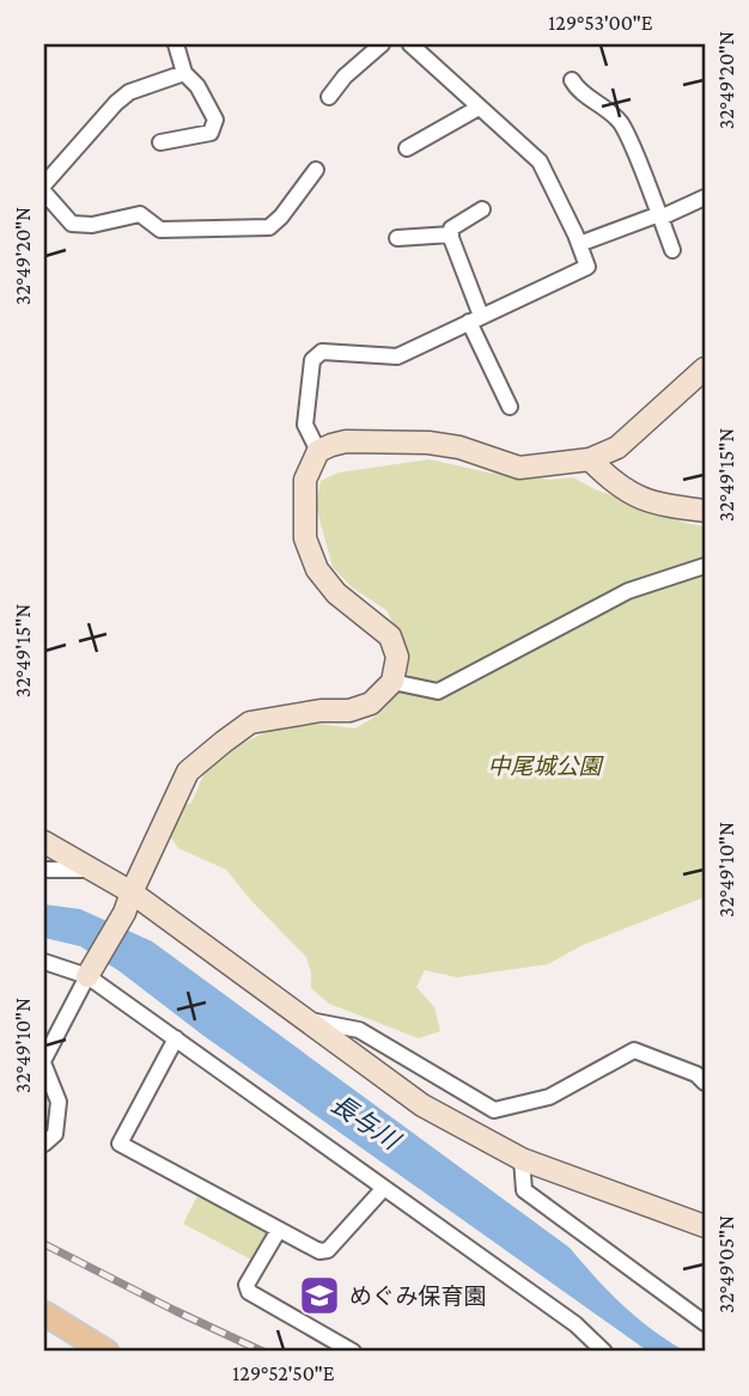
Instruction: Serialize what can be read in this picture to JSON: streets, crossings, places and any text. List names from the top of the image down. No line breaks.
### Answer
{"water":["長与川"],"parks":["中尾城公園"],"places":{"school or university":["めぐみ保育園"]},"coordinates":["129°53'00\"E","32°49'20\"N","32°49'15\"N","32°49'10\"N","32°49'05\"N","129°52'50\"E"]}
